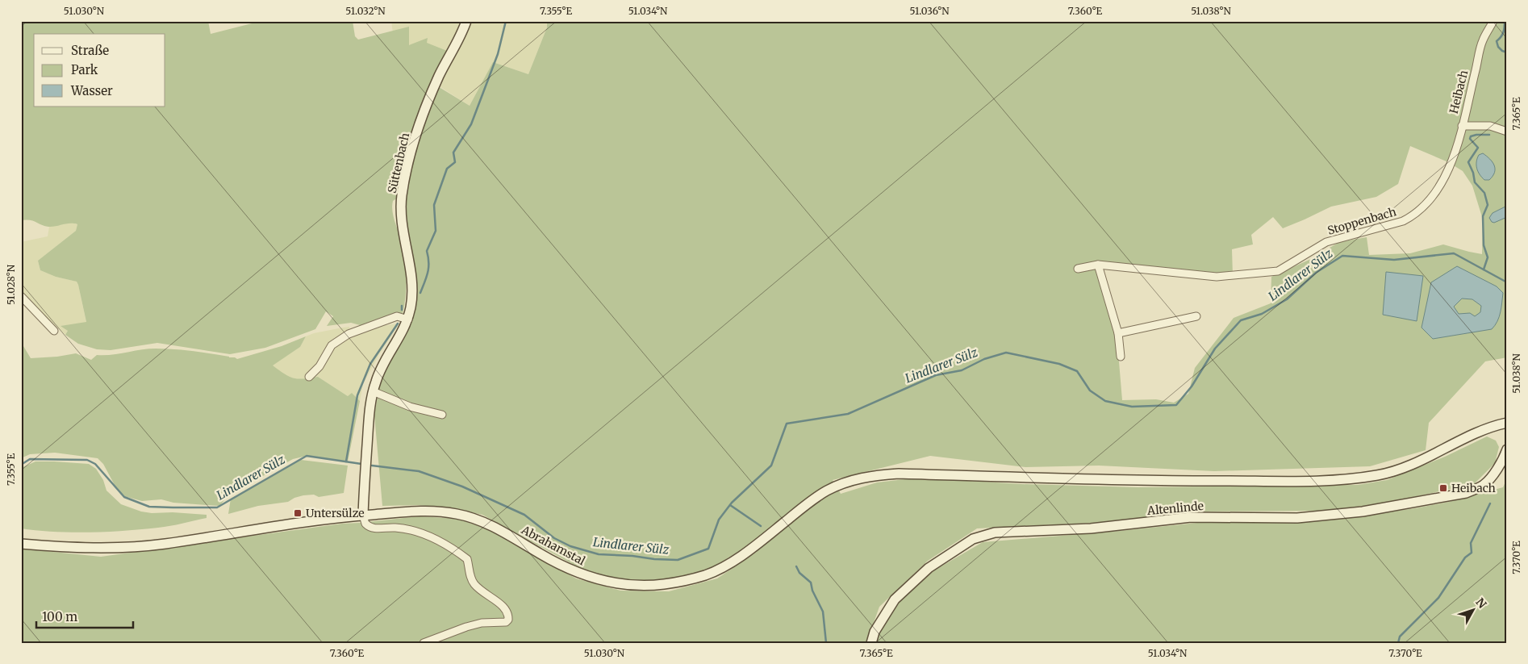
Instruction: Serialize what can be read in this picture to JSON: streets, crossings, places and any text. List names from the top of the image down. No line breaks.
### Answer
{"streets":{"main road":["Süttenbach","Altenlinde","Abrahamstal"],"street":["Heibach","Stoppenbach"]},"crossings":[["Heibach","Stoppenbach"],["Süttenbach","Abrahamstal"]],"water":["Lindlarer Sülz"],"places":{"transit":["Heibach","Untersülze"]},"legend":["Straße","Park","Wasser"],"scale_bar":"100 m","north":"top right","coordinates":["51.030°N","51.032°N","7.355°E","51.034°N","51.036°N","7.360°E","51.038°N","7.365°E","51.028°N","7.370°E"]}
